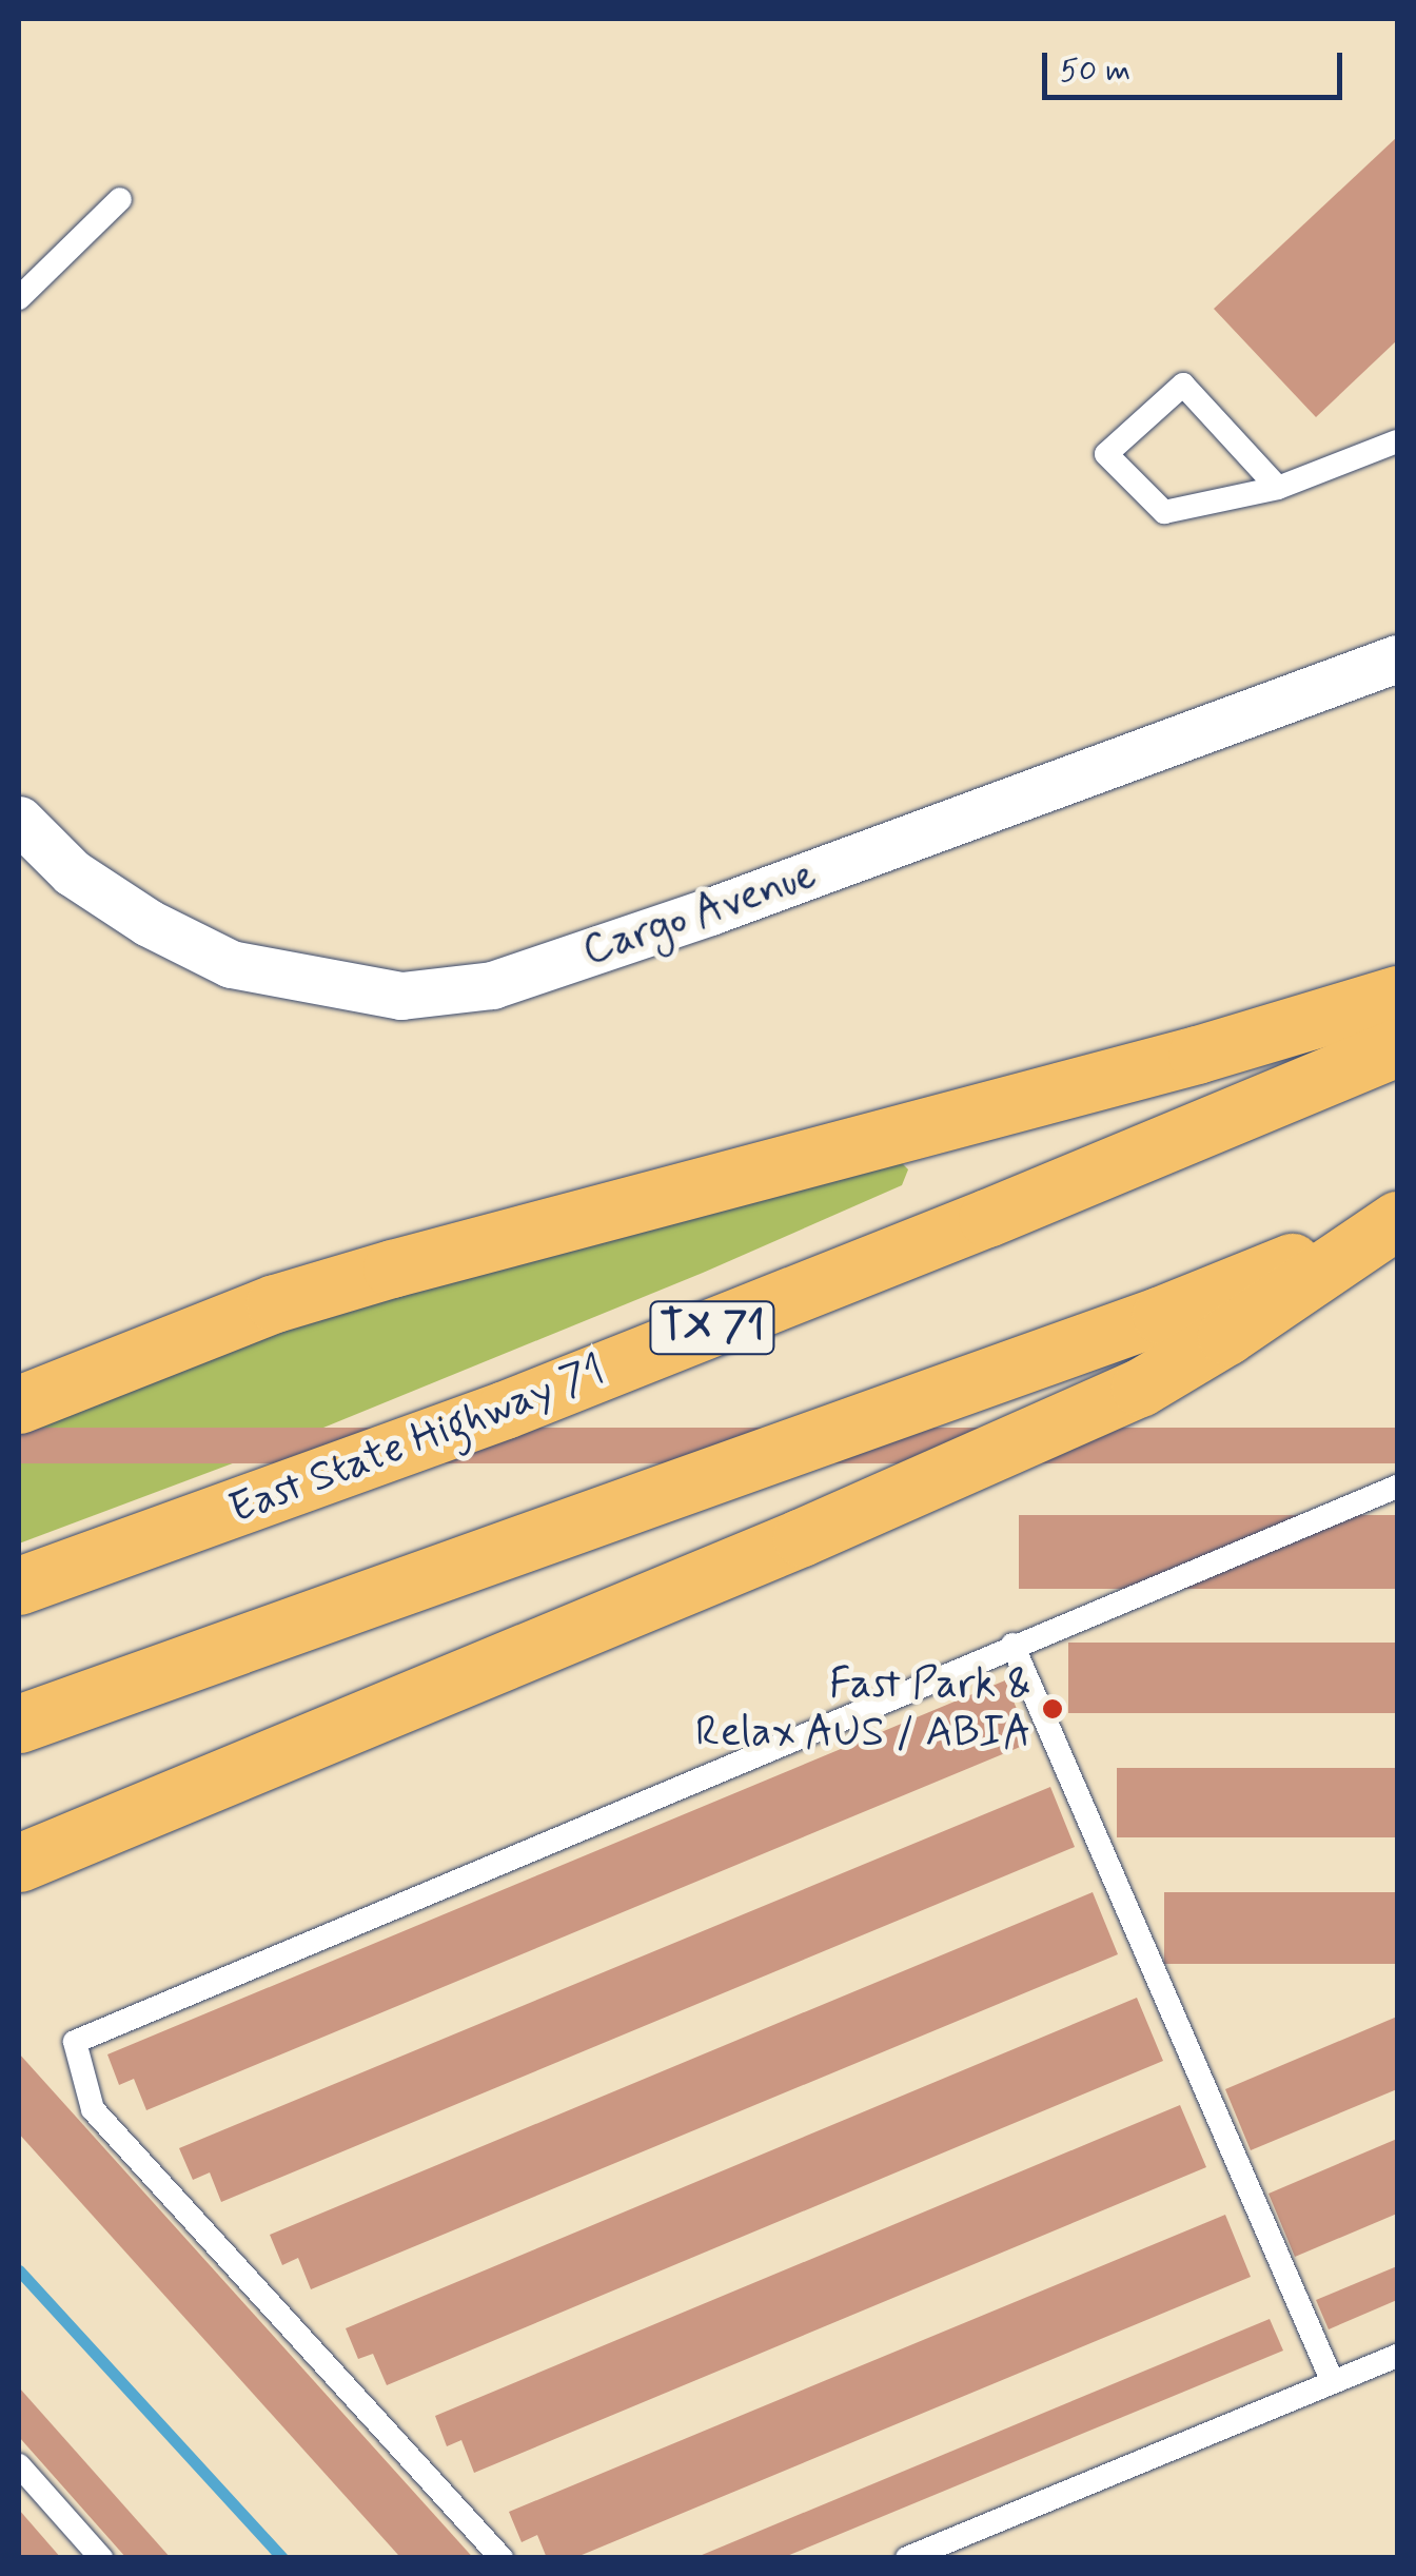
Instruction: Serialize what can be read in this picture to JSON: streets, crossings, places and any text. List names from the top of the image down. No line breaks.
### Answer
{"streets":{"highway":["TX 71","East State Highway 71"],"street":["Cargo Avenue"]},"places":["Fast Park & Relax AUS / ABIA"],"scale_bar":"50 m"}
